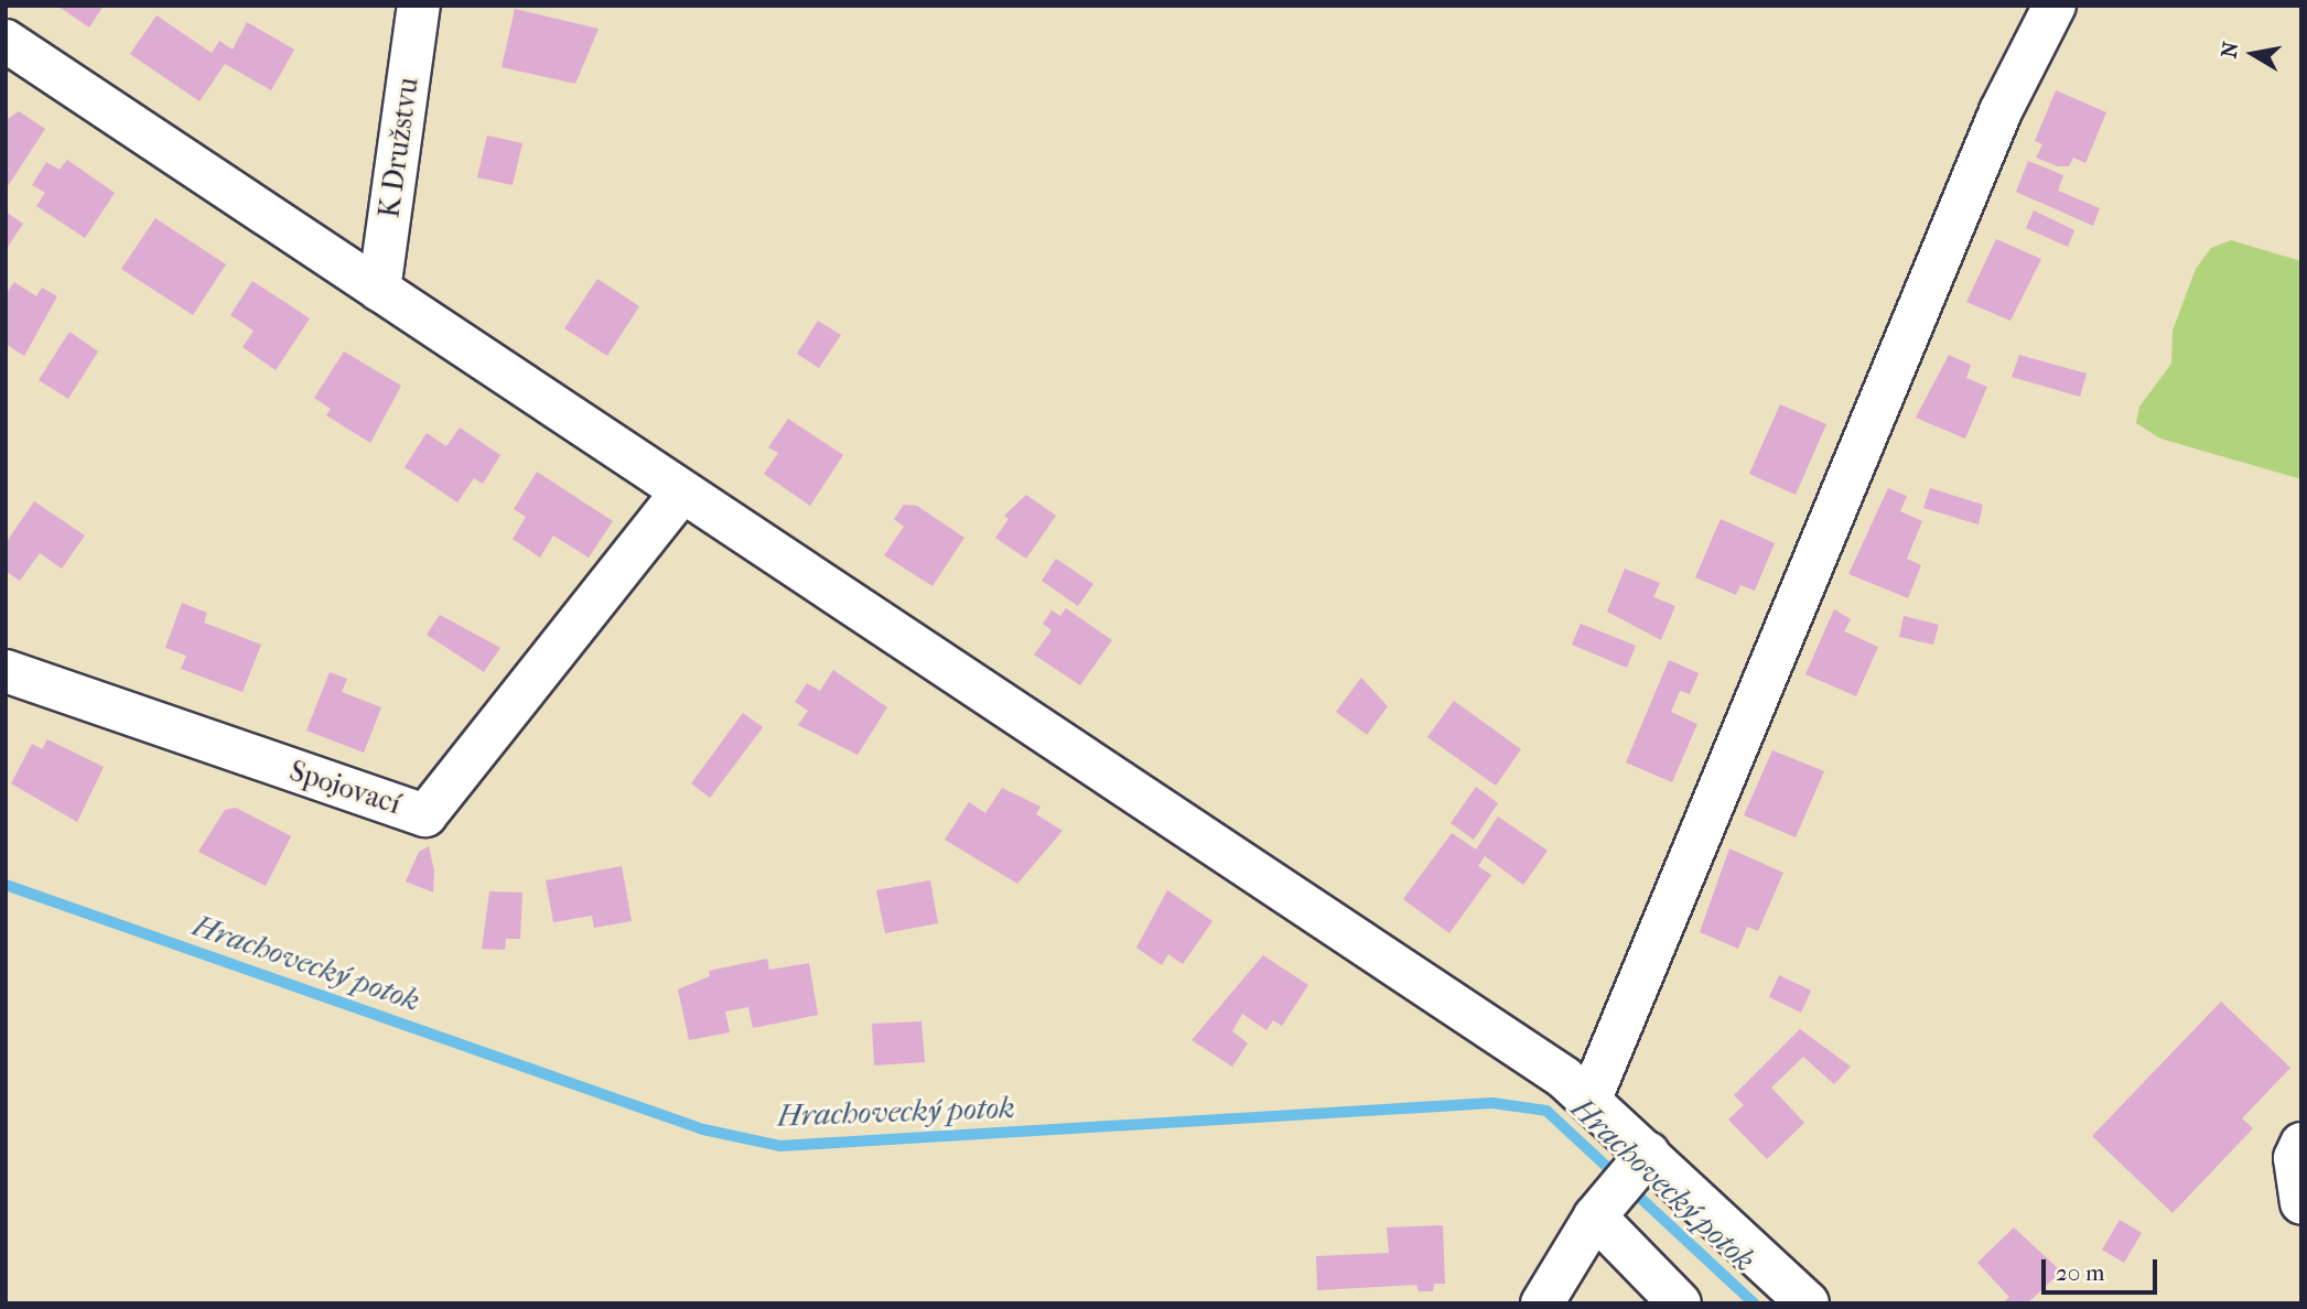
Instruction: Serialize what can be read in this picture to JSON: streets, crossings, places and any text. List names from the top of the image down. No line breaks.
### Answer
{"streets":{"street":["K Družstvu","Spojovací"]},"water":["Hrachovecký potok"],"scale_bar":"20 m","north":"left"}
